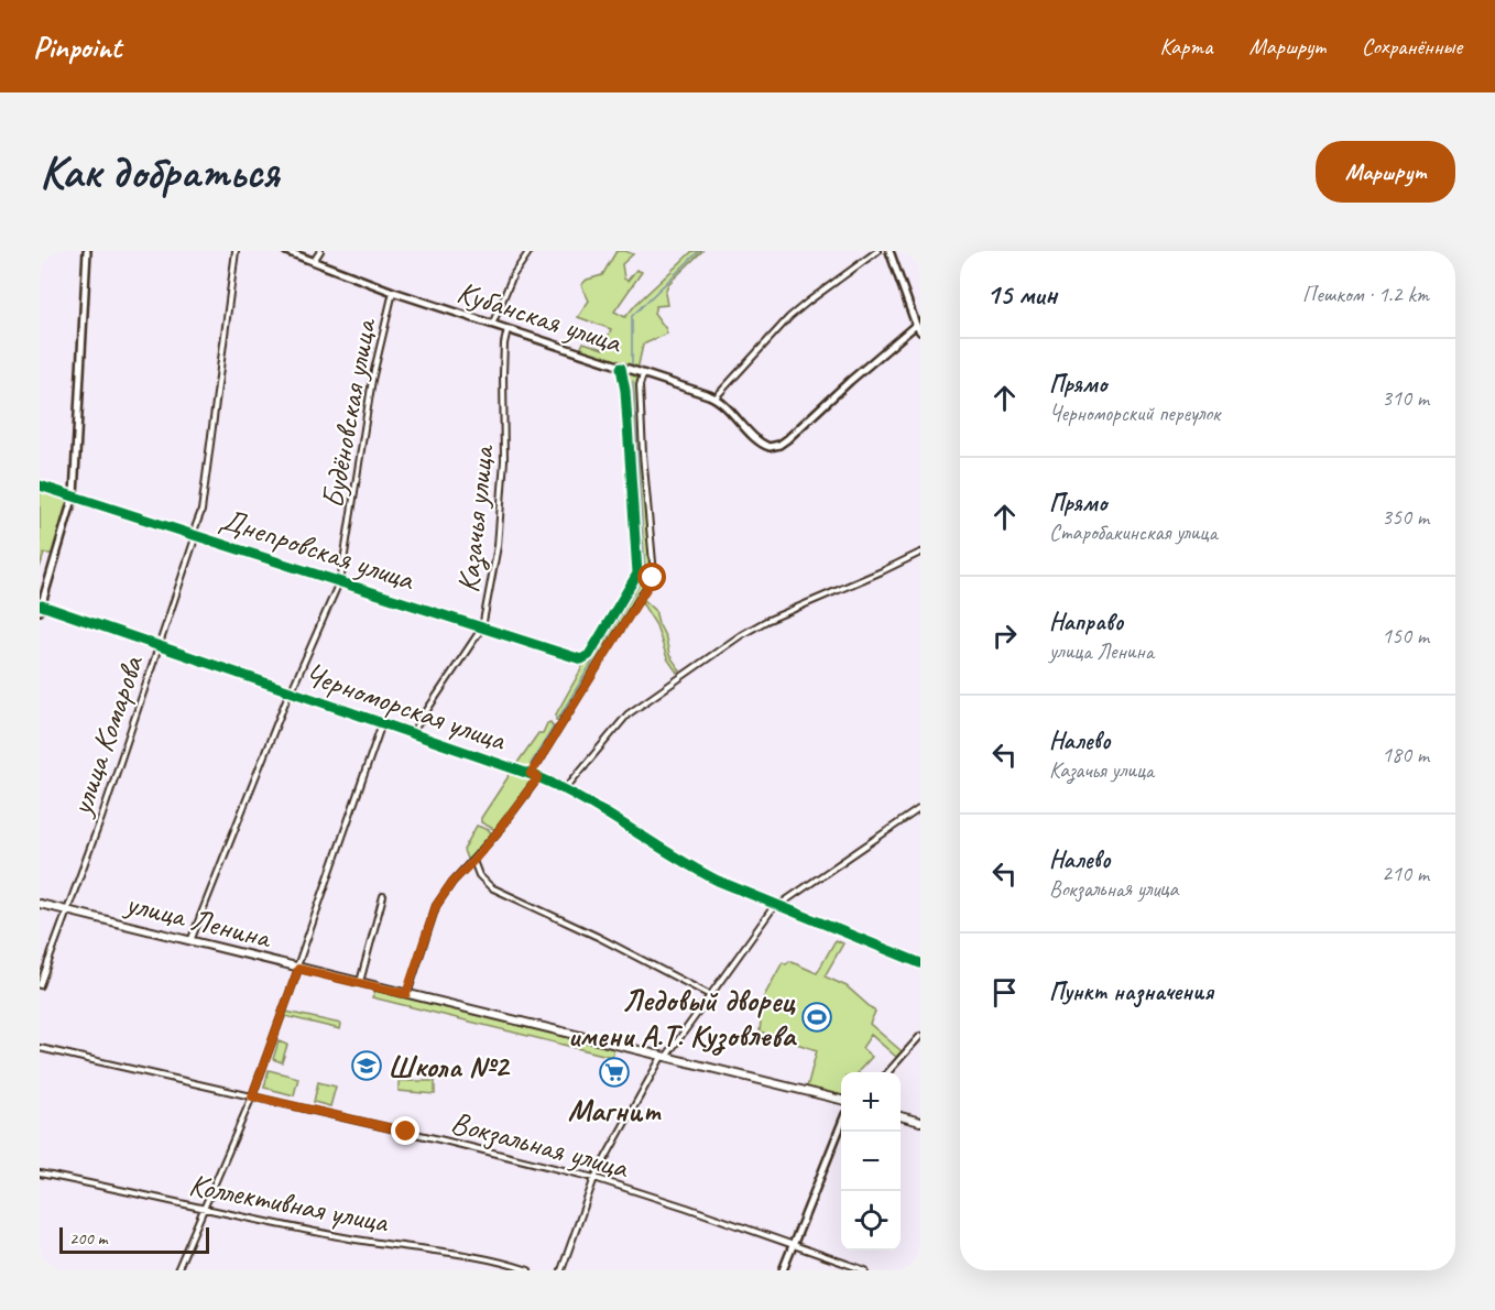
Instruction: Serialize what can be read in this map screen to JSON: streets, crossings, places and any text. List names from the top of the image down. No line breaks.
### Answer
{"streets":{"main road":["улица Ленина"],"street":["Кубанская улица","Будёновская улица","Казачья улица","Днепровская улица","Черноморская улица","улица Комарова","Вокзальная улица","Коллективная улица"]},"crossings":[["Кубанская улица","Будёновская улица"],["Кубанская улица","Казачья улица"],["Кубанская улица","Днепровская улица"],["Будёновская улица","Днепровская улица"],["Будёновская улица","Черноморская улица"],["Будёновская улица","улица Ленина"],["Казачья улица","Днепровская улица"],["Казачья улица","Черноморская улица"],["Днепровская улица","улица Комарова"],["Черноморская улица","улица Комарова"],["улица Комарова","улица Ленина"]],"places":{"sports":["Ледовый дворец имени А.Т. Кузовлева"],"school or university":["Школа №2"],"supermarket":["Магнит"]},"scale_bar":"200 m","page":{"header":"Pinpoint","nav":["Карта","Маршрут","Сохранённые"],"buttons":"Маршрут","title":"Как добраться","heading":["15 мин","Пешком · 1.2 km"],"list":[["Прямо","Черноморский переулок","310 m"],["Прямо","Старобакинская улица","350 m"],["Направо","улица Ленина","150 m"],["Налево","Казачья улица","180 m"],["Налево","Вокзальная улица","210 m"],"Пункт назначения"],"map_buttons":["+","−"],"scale":"200 m"}}
